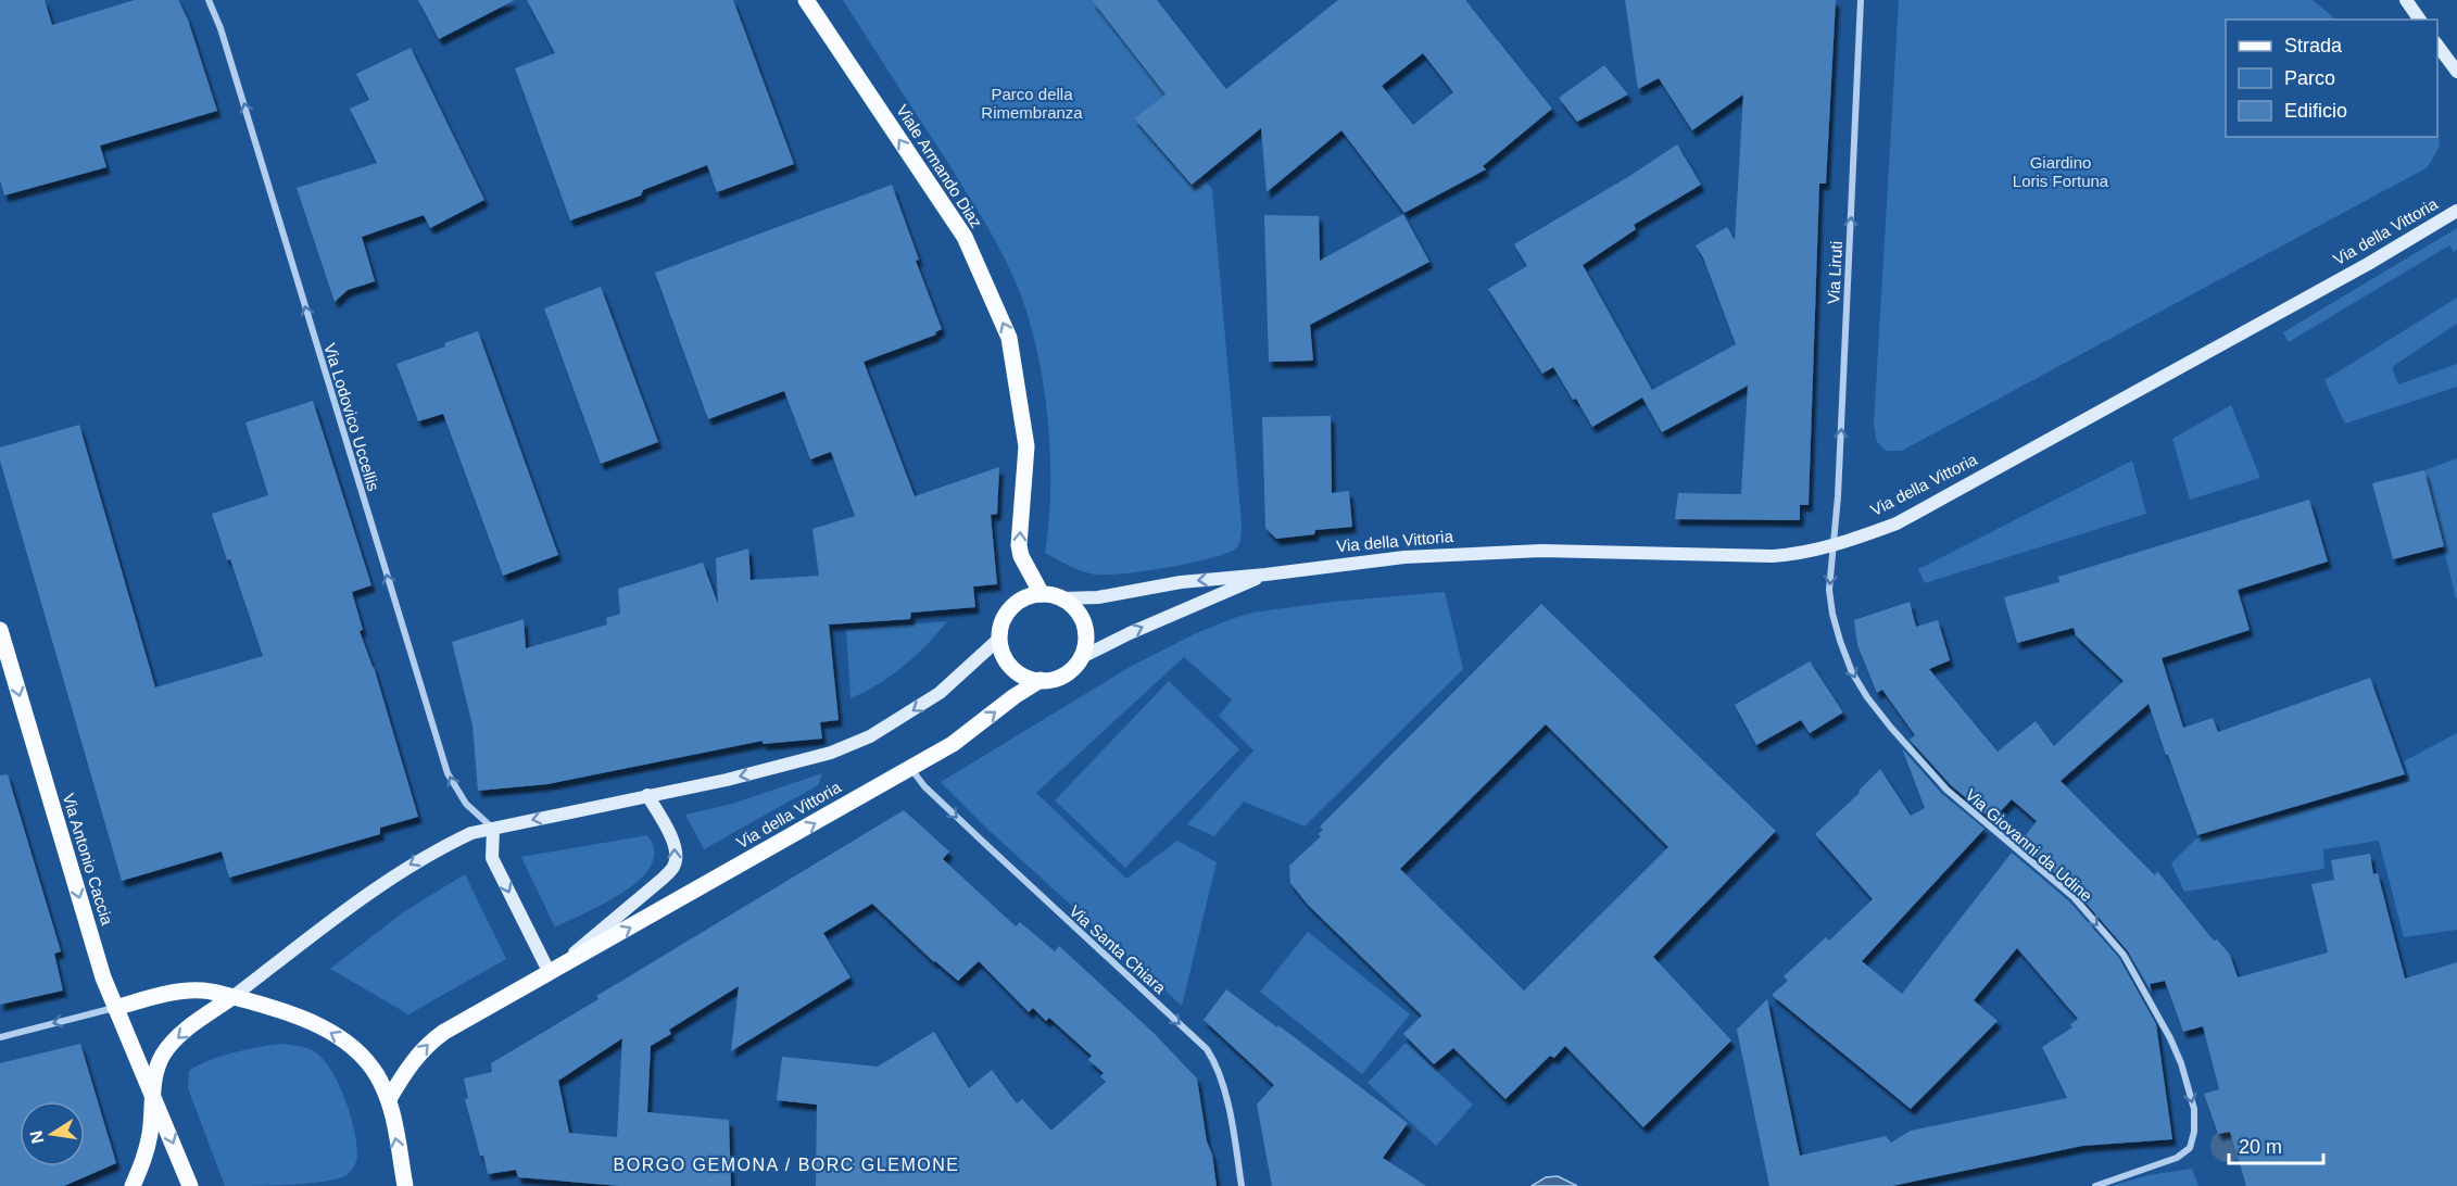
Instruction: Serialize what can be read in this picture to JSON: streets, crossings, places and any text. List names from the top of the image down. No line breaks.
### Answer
{"streets":{"main road":["Viale Armando Diaz","Via della Vittoria","Via Antonio Caccia"],"street":["Via Liruti","Via Lodovico Uccellis","Via Giovanni da Udine","Via Santa Chiara"]},"crossings":[["Viale Armando Diaz","Via della Vittoria"],["Via della Vittoria","Via Liruti"],["Via della Vittoria","Via Lodovico Uccellis"],["Via della Vittoria","Via Giovanni da Udine"],["Via della Vittoria","Via Santa Chiara"],["Via Liruti","Via Giovanni da Udine"]],"one_way":["Viale Armando Diaz","Via Liruti","Via Lodovico Uccellis","Via Giovanni da Udine","Via Antonio Caccia","Via Santa Chiara"],"districts":["BORGO GEMONA / BORC GLEMONE"],"parks":["Parco della Rimembranza","Giardino Loris Fortuna"],"legend":["Strada","Parco","Edificio"],"scale_bar":"20 m","north":"left"}
